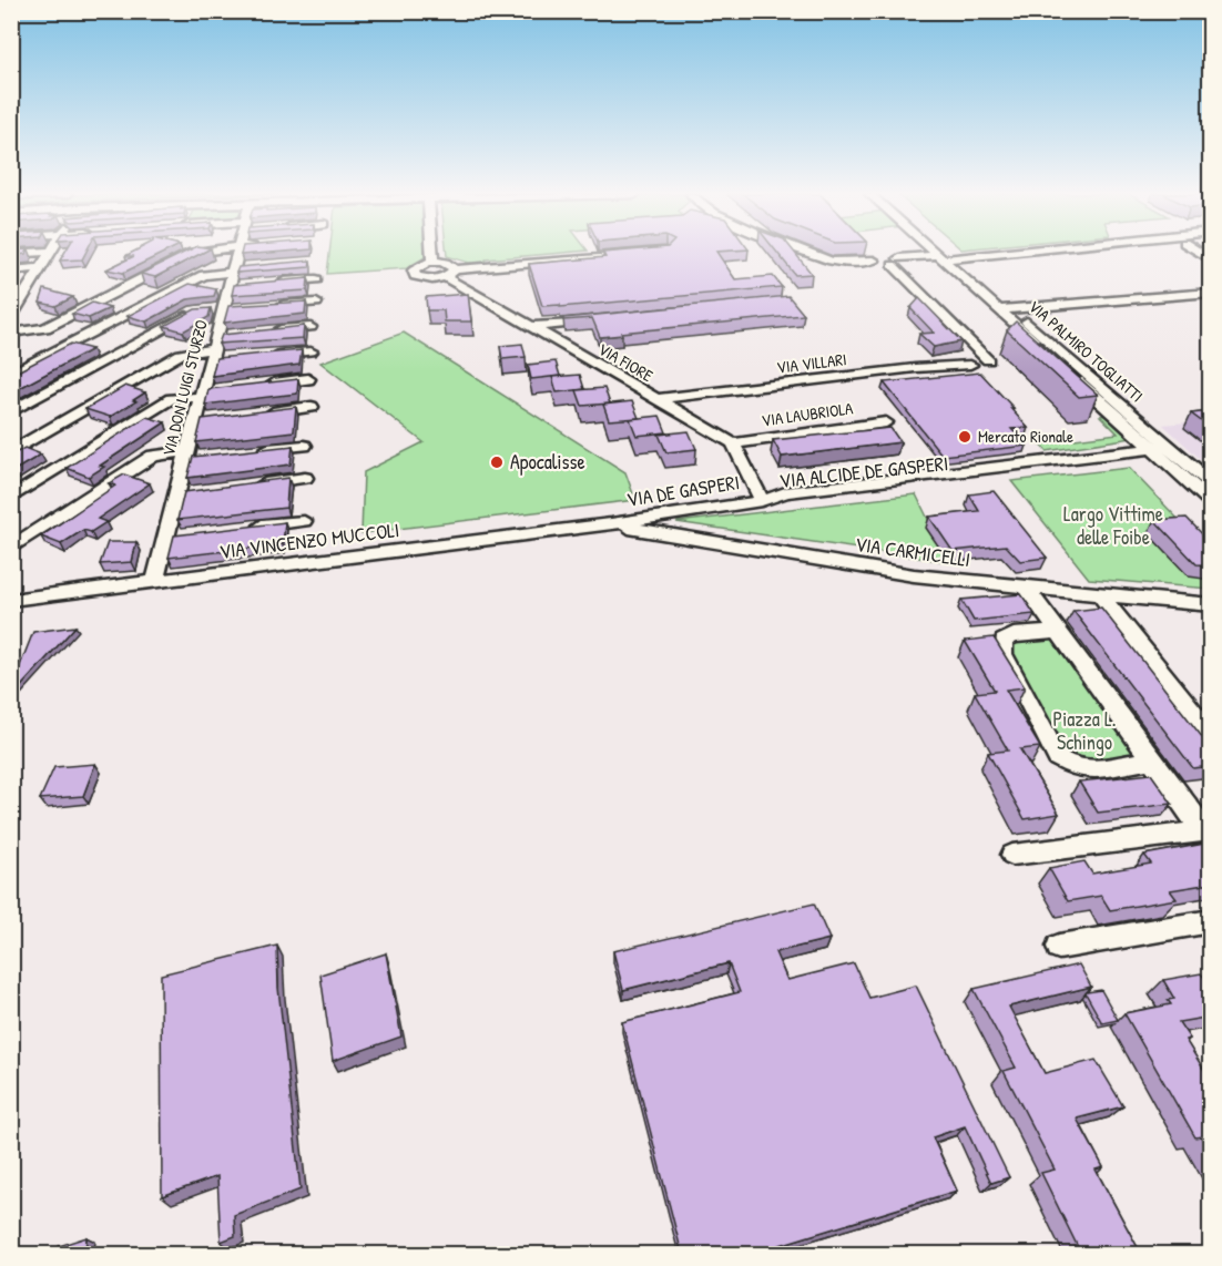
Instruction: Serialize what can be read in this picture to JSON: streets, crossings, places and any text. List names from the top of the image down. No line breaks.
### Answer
{"streets":{"street":["VIA PALMIRO TOGLIATTI","VIA FIORE","VIA VILLARI","VIA DON LUIGI STURZO","VIA LAUBRIOLA","VIA ALCIDE DE GASPERI","VIA DE GASPERI","VIA VINCENZO MUCCOLI","VIA CARMICELLI"]},"crossings":[["VIA PALMIRO TOGLIATTI","VIA ALCIDE DE GASPERI"],["VIA FIORE","VIA VILLARI"],["VIA FIORE","VIA LAUBRIOLA"],["VIA DON LUIGI STURZO","VIA VINCENZO MUCCOLI"],["VIA ALCIDE DE GASPERI","VIA DE GASPERI"],["VIA DE GASPERI","VIA VINCENZO MUCCOLI"],["VIA DE GASPERI","VIA CARMICELLI"],["VIA VINCENZO MUCCOLI","VIA CARMICELLI"]],"parks":["Largo Vittime delle Foibe","Piazza L. Schingo"],"places":["Mercato Rionale","Apocalisse"]}
